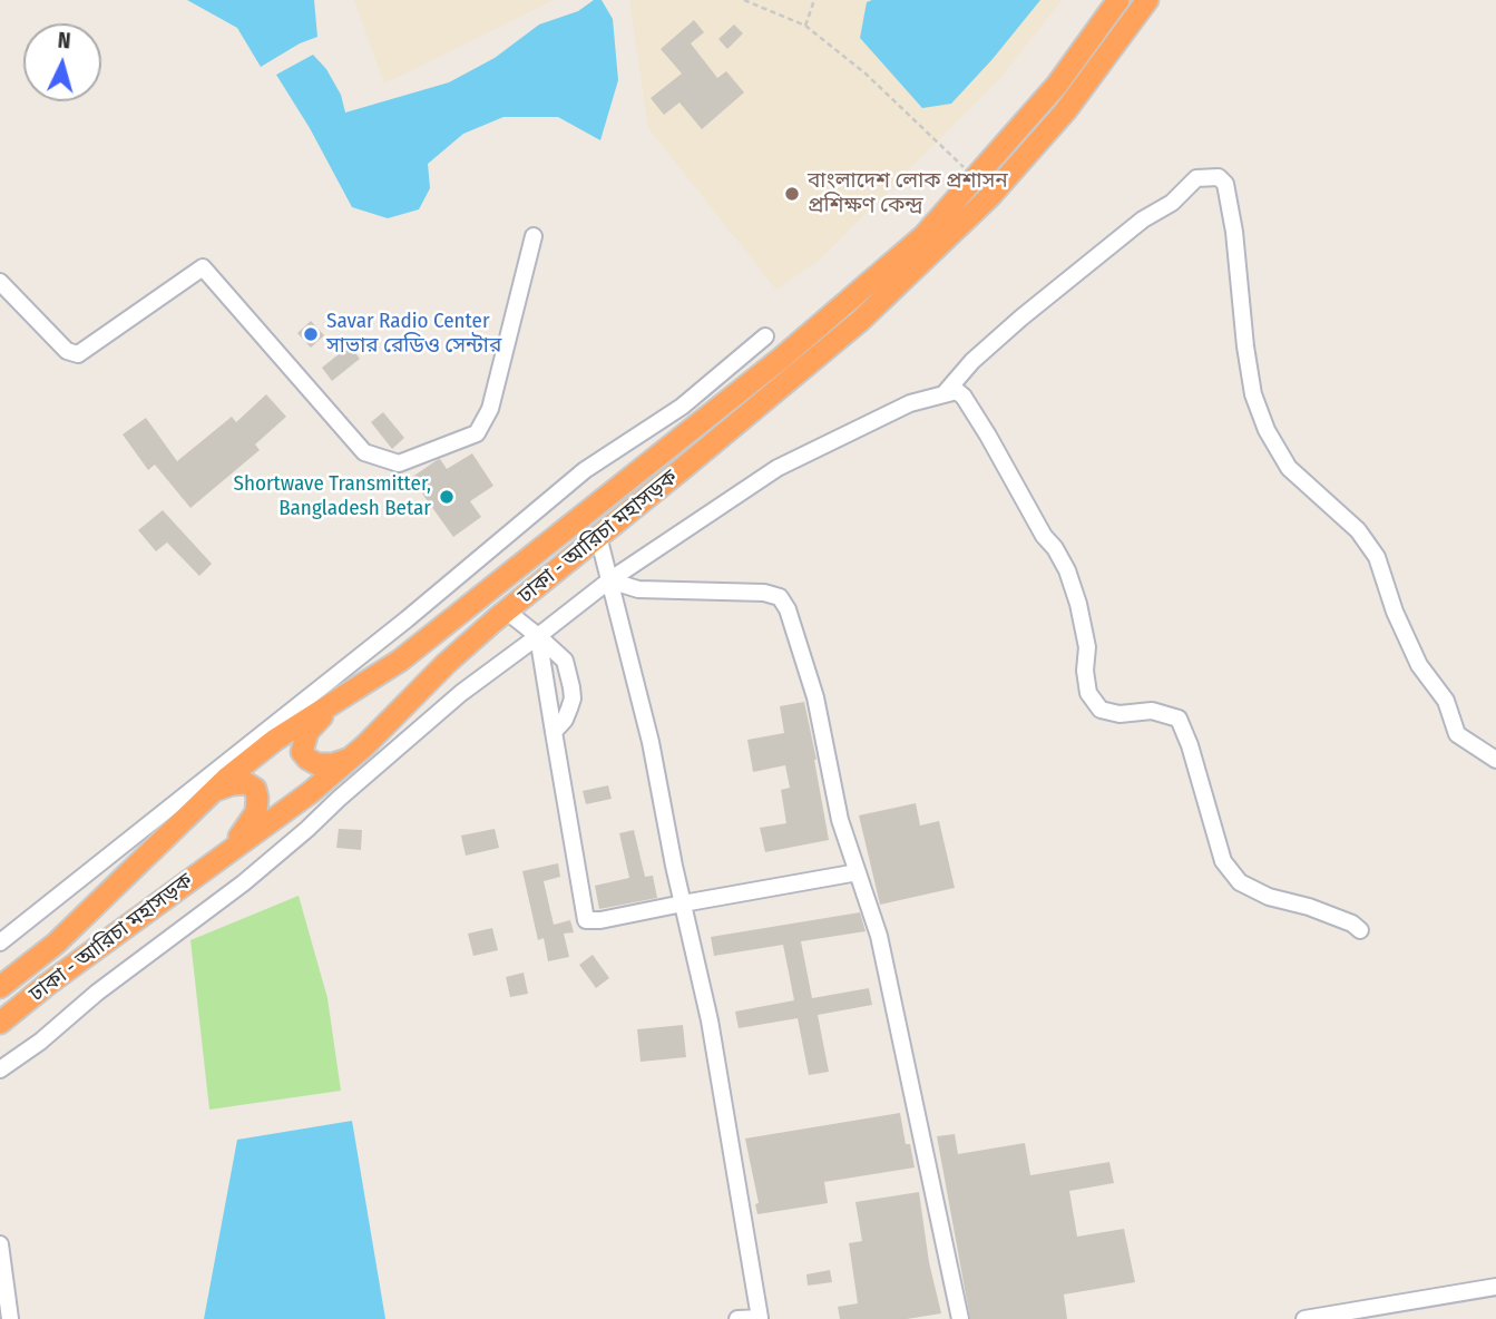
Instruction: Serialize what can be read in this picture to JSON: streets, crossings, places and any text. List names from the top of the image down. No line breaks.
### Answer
{"streets":{"highway":["ঢাকা - আরিচা মহাসড়ক"]},"places":["বাংলাদেশ লোক প্রশাসন প্রশিক্ষণ কেন্দ্র","Savar Radio Center সাভার রেডিও সেন্টার","Shortwave Transmitter, Bangladesh Betar"],"north":"top"}
